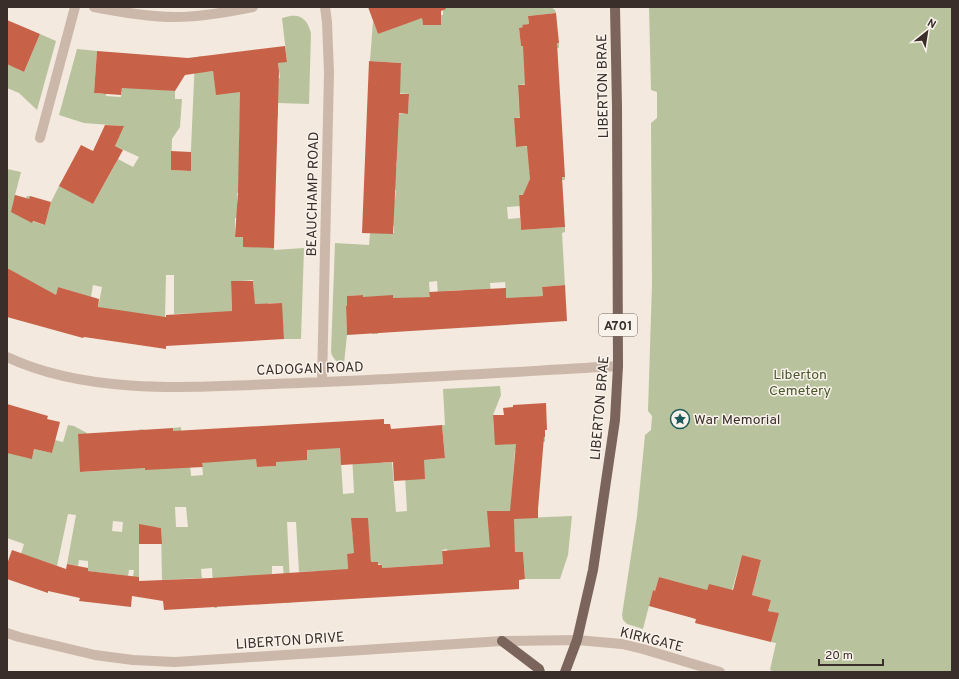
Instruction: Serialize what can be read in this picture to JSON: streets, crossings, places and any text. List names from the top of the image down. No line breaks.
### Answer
{"streets":{"main road":["LIBERTON BRAE","A701"],"street":["BEAUCHAMP ROAD","CADOGAN ROAD","KIRKGATE","LIBERTON DRIVE"]},"crossings":[["LIBERTON BRAE","A701"],["LIBERTON BRAE","CADOGAN ROAD"],["LIBERTON BRAE","KIRKGATE"],["LIBERTON BRAE","LIBERTON DRIVE"],["BEAUCHAMP ROAD","CADOGAN ROAD"],["A701","KIRKGATE"],["A701","LIBERTON DRIVE"],["KIRKGATE","LIBERTON DRIVE"]],"parks":["Liberton Cemetery"],"places":{"place":["War Memorial"]},"scale_bar":"20 m","north":"top right"}
